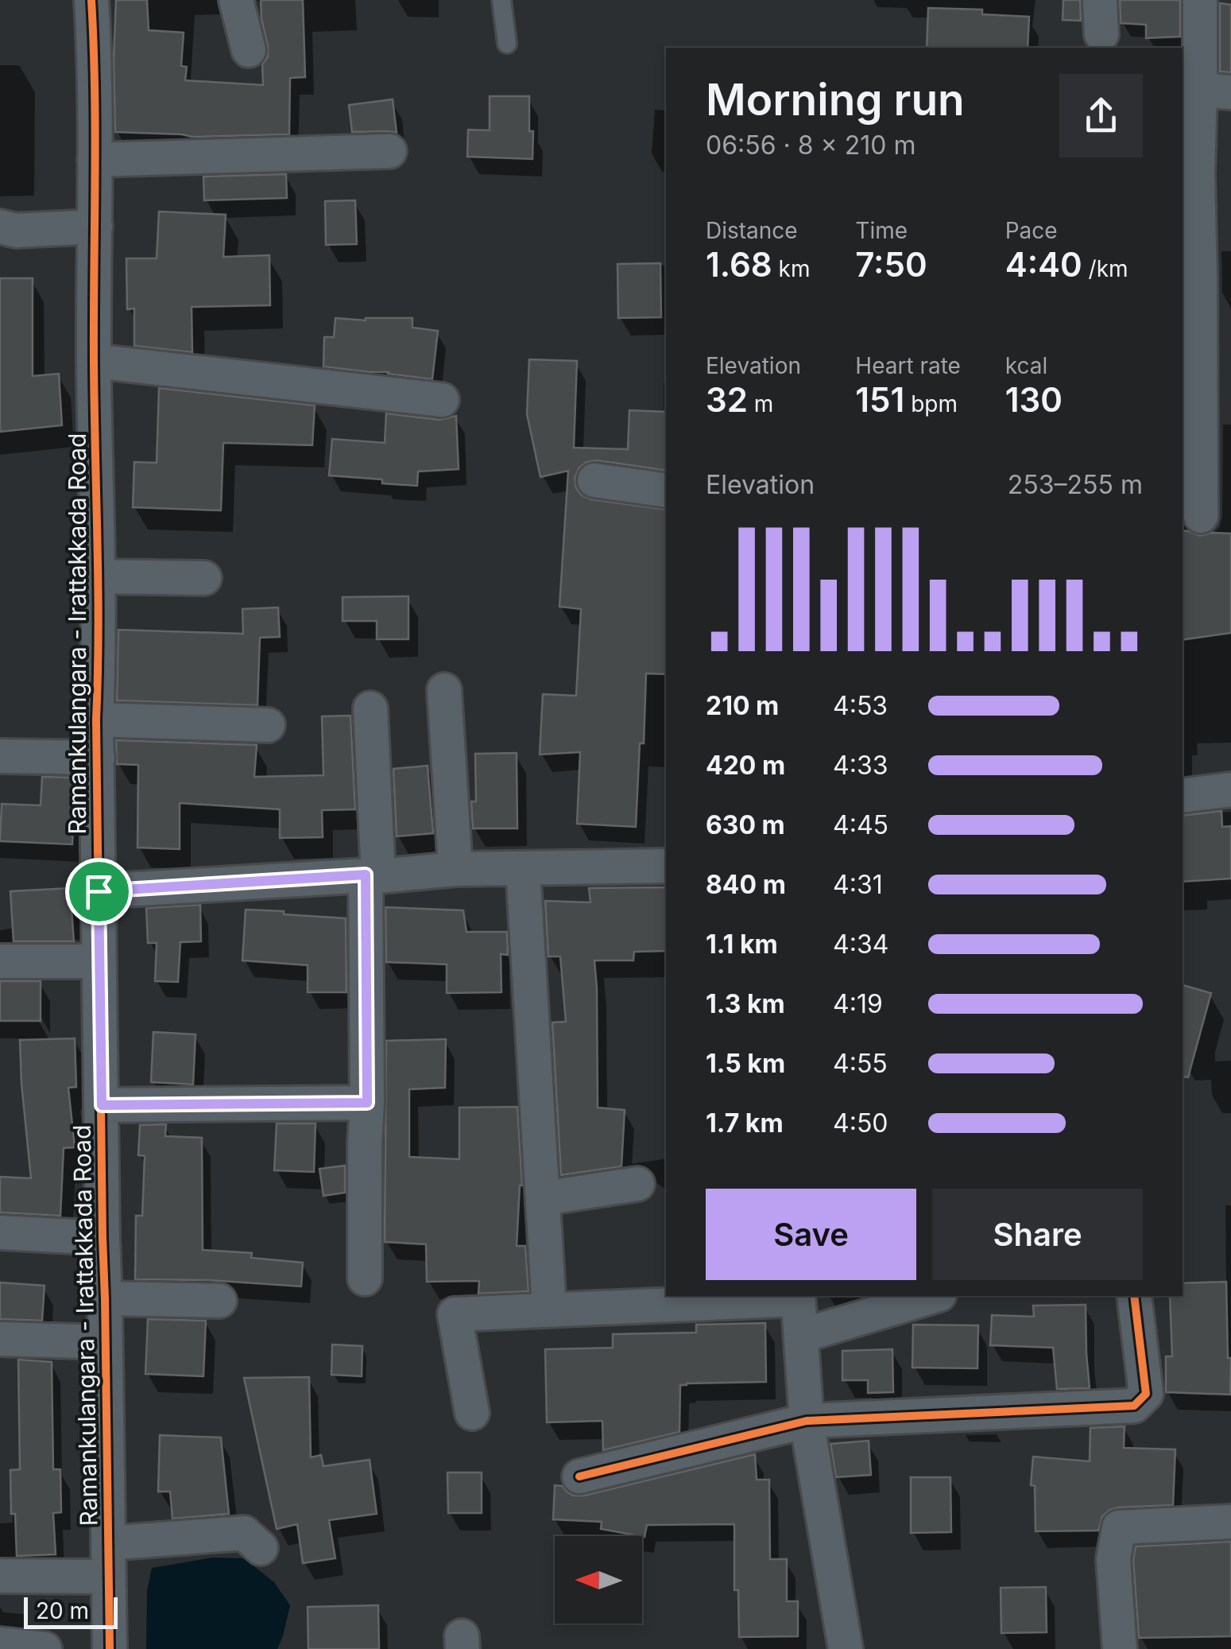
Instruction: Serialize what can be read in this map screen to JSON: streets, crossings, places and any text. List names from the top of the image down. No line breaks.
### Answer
{"streets":{"street":["Ramankulangara - Irattakkada Road"]},"scale_bar":"20 m","north":"left","page":{"heading":["Morning run","06:56 · 8 × 210 m"],"stats":[["Distance","1.68 km"],["Time","7:50"],["Pace","4:40 /km"],["Elevation","32 m"],["Heart rate","151 bpm"],["kcal","130"]],"chart":["Elevation","253–255 m"],"list":[{"name":"210 m","note":"4:53"},{"name":"420 m","note":"4:33"},{"name":"630 m","note":"4:45"},{"name":"840 m","note":"4:31"},{"name":"1.1 km","note":"4:34"},{"name":"1.3 km","note":"4:19"},{"name":"1.5 km","note":"4:55"},{"name":"1.7 km","note":"4:50"}],"buttons":["Save","Share"],"scale":"20 m"}}
